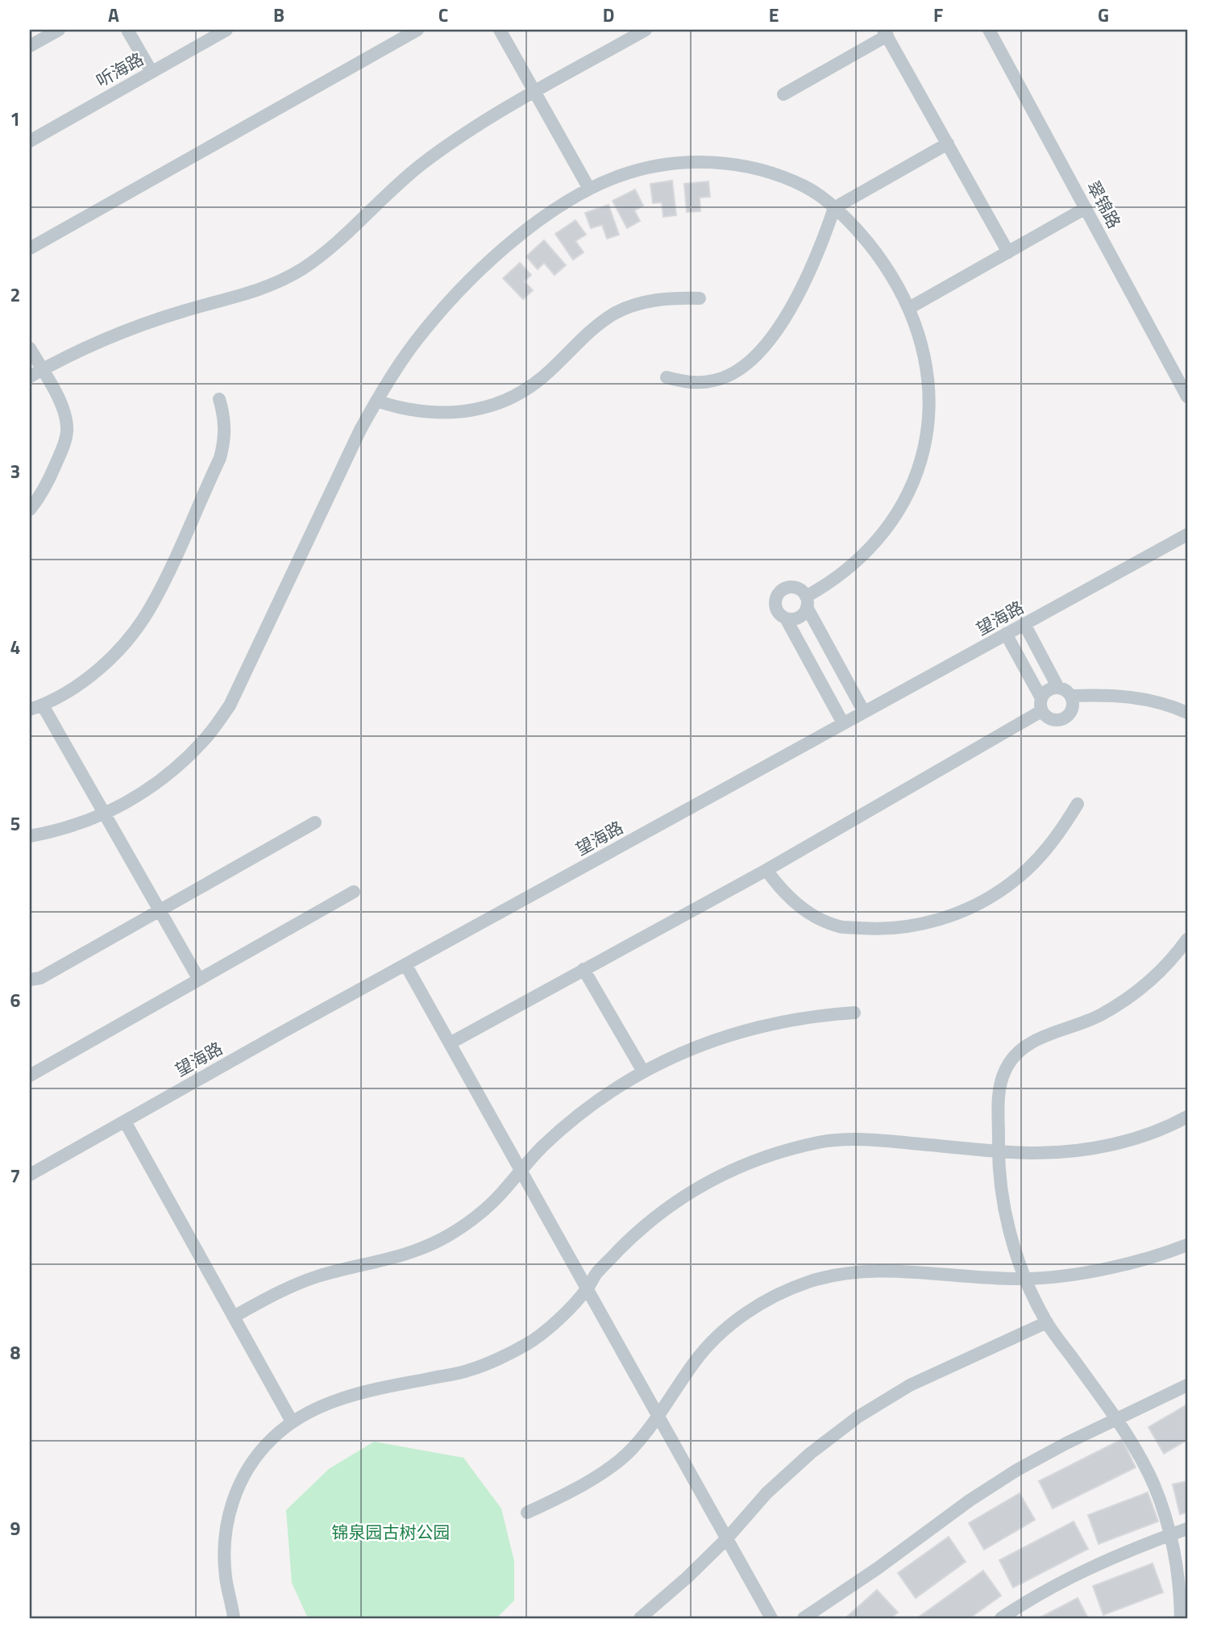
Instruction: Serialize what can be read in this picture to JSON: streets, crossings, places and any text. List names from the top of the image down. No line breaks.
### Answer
{"streets":{"street":["听海路","翠锦路","望海路"]},"parks":["锦泉园古树公园"],"grid":{"columns":["A","B","C","D","E","F","G"],"rows":["1","2","3","4","5","6","7","8","9"]}}
